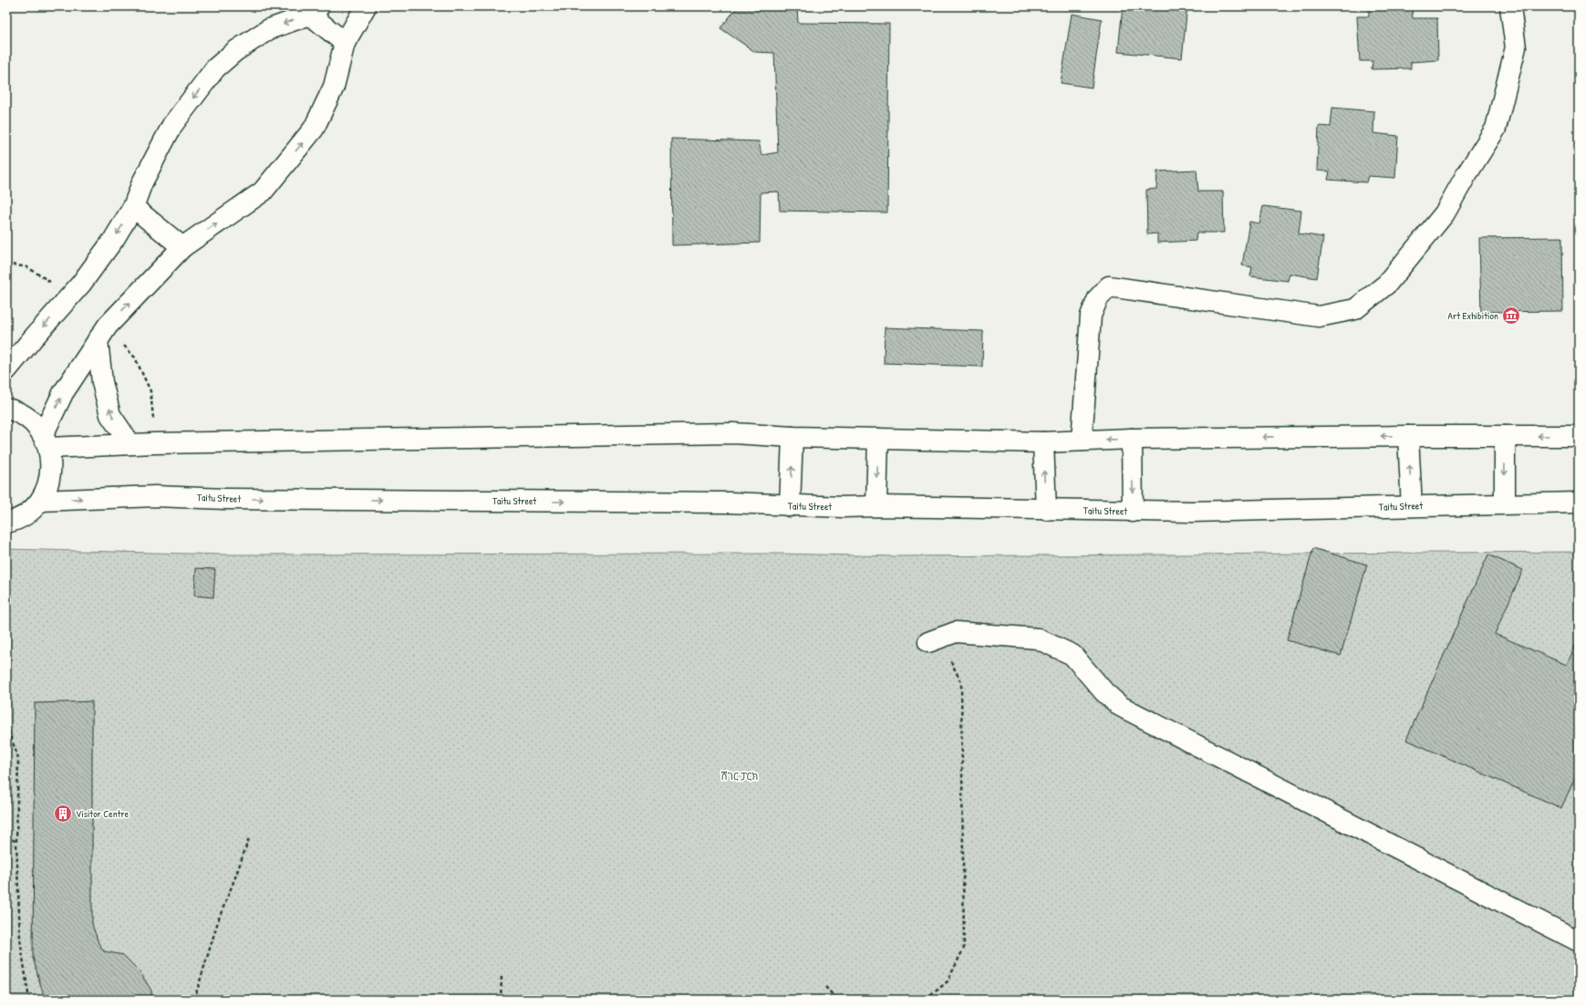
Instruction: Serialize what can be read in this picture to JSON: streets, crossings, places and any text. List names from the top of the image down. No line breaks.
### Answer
{"streets":{"main road":["Taitu Street"]},"parks":["ሸገር ፓርክ"],"places":{"museum":["Art Exhibition"],"building":["Visitor Centre"]}}
